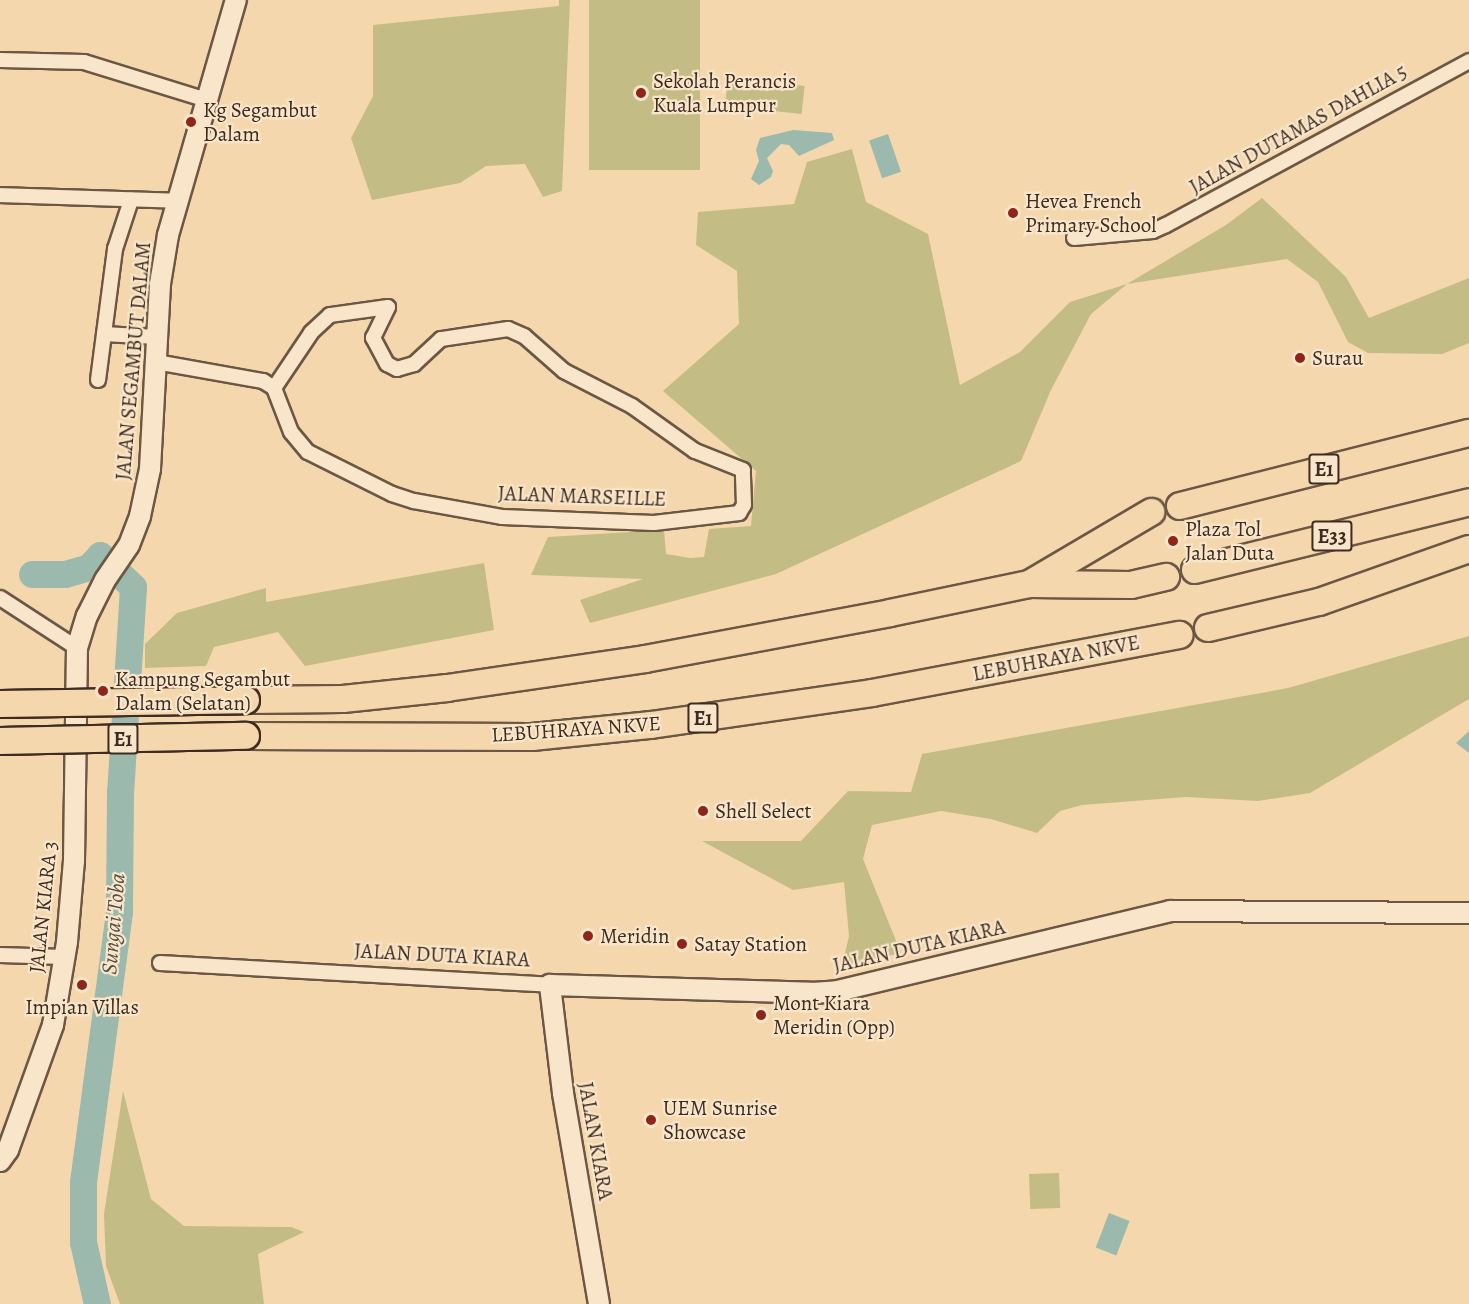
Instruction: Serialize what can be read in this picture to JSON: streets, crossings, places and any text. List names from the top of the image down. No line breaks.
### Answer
{"streets":{"highway":["E1","E33","LEBUHRAYA NKVE"],"main road":["JALAN SEGAMBUT DALAM","JALAN KIARA 3","JALAN DUTA KIARA","JALAN KIARA"],"street":["JALAN DUTAMAS DAHLIA 5","JALAN MARSEILLE"]},"crossings":[["JALAN SEGAMBUT DALAM","JALAN KIARA 3"],["JALAN DUTA KIARA","JALAN KIARA"]],"water":["Sungai Toba"],"places":["Sekolah Perancis Kuala Lumpur","Kg Segambut Dalam","Hevea French Primary School","Surau","Plaza Tol Jalan Duta","Kampung Segambut Dalam (Selatan)","Shell Select","Meridin","Satay Station","Impian Villas","Mont Kiara Meridin (Opp)","UEM Sunrise Showcase"]}
